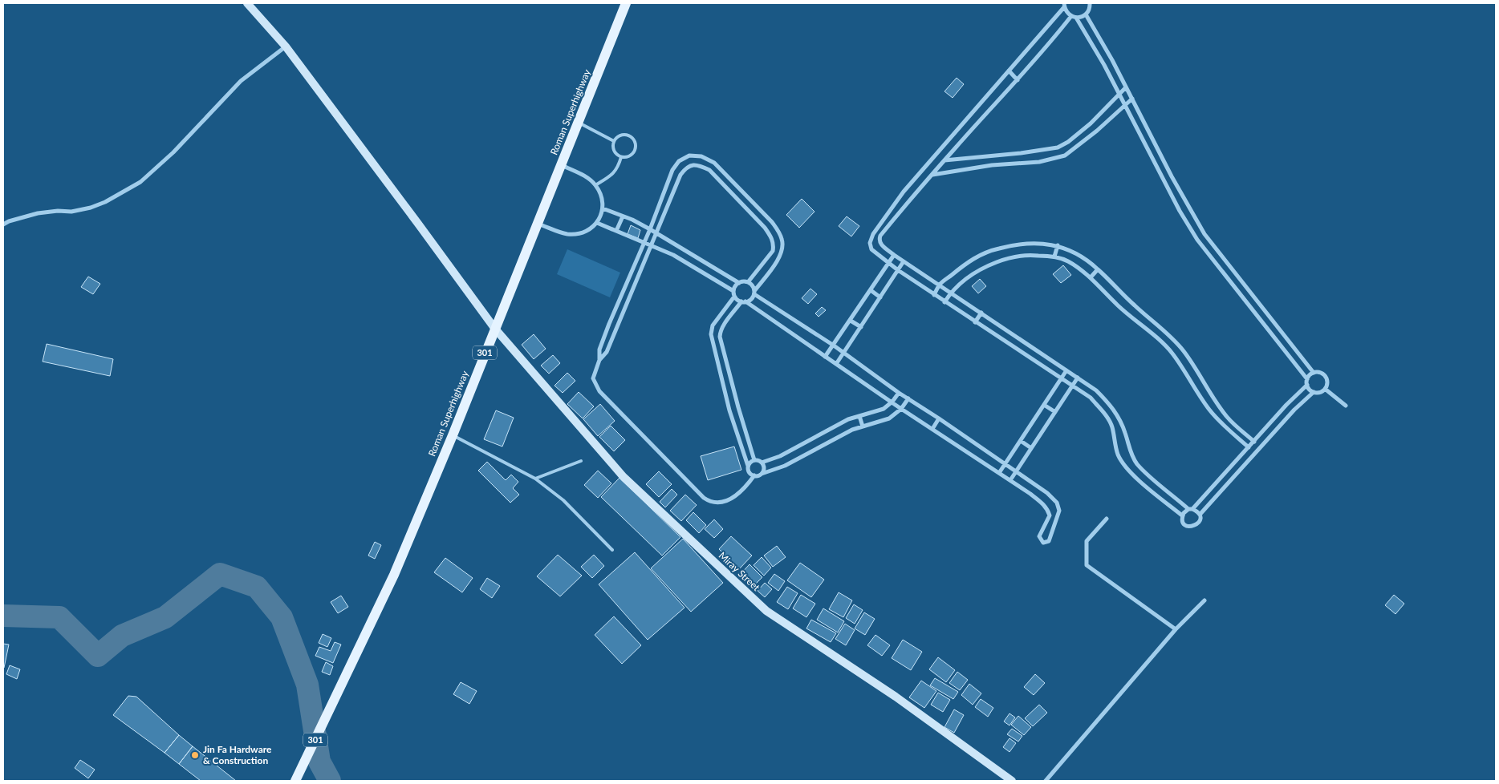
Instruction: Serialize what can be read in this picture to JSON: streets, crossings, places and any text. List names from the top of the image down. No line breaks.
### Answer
{"streets":{"main road":["Roman Superhighway","301"],"street":["Miray Street"]},"crossings":[["Roman Superhighway","Miray Street"]],"places":["Jin Fa Hardware & Construction"]}
